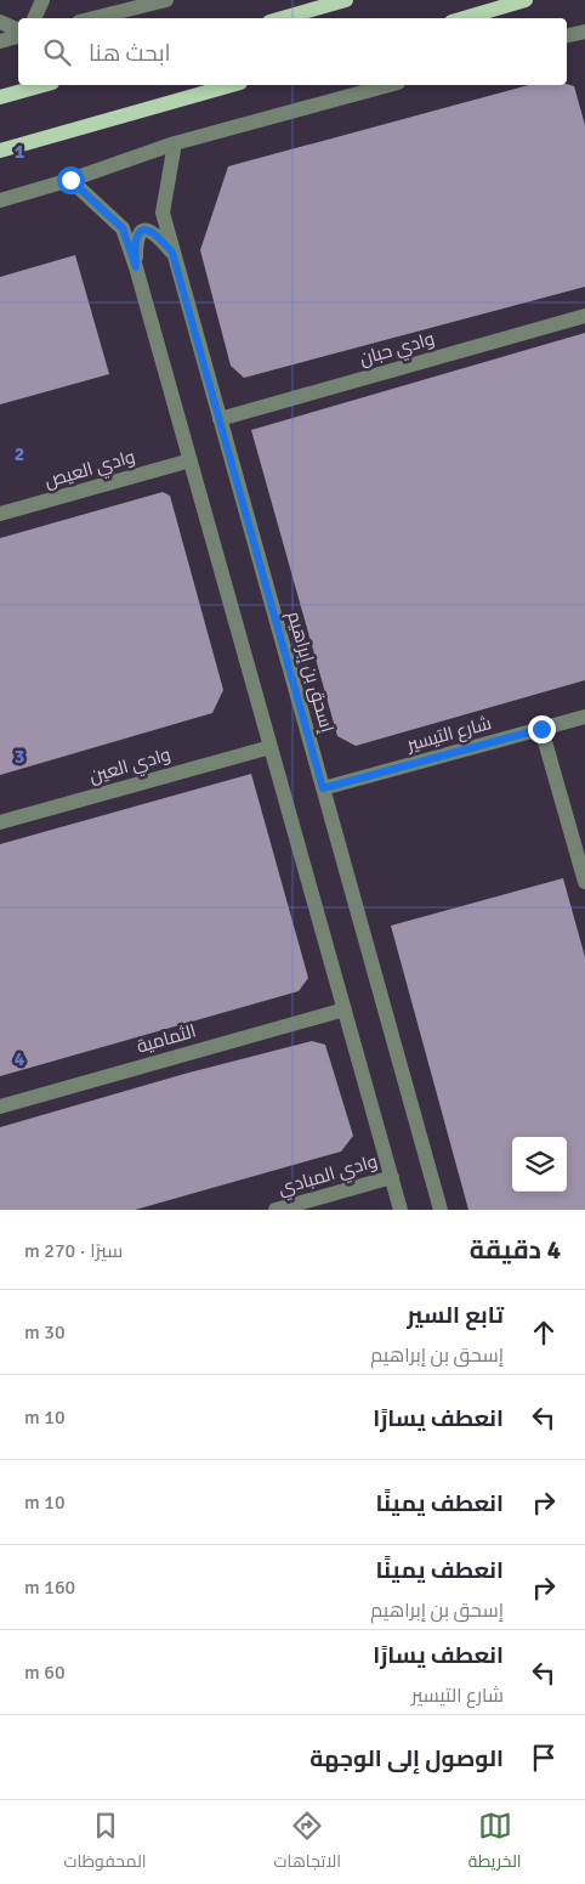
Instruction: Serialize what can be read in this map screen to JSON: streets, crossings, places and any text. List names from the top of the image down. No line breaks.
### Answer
{"streets":{"street":["وادي حبان","وادي العيص","إسحق بن إبراهيم","شارع التيسير","وادي العين","الثمامية","وادي المبادي"]},"crossings":[["وادي حبان","إسحق بن إبراهيم"],["إسحق بن إبراهيم","شارع التيسير"]],"page":{"search":"ابحث هنا","heading":["4 دقيقة","سيرًا · 270 m"],"list":[["تابع السير","إسحق بن إبراهيم","30 m"],["انعطف يسارًا","10 m"],["انعطف يمينًا","10 m"],["انعطف يمينًا","إسحق بن إبراهيم","160 m"],["انعطف يسارًا","شارع التيسير","60 m"],"الوصول إلى الوجهة"],"nav":["الخريطة","الاتجاهات","المحفوظات"]},"grid":{"rows":["1","2","3","4"]}}
